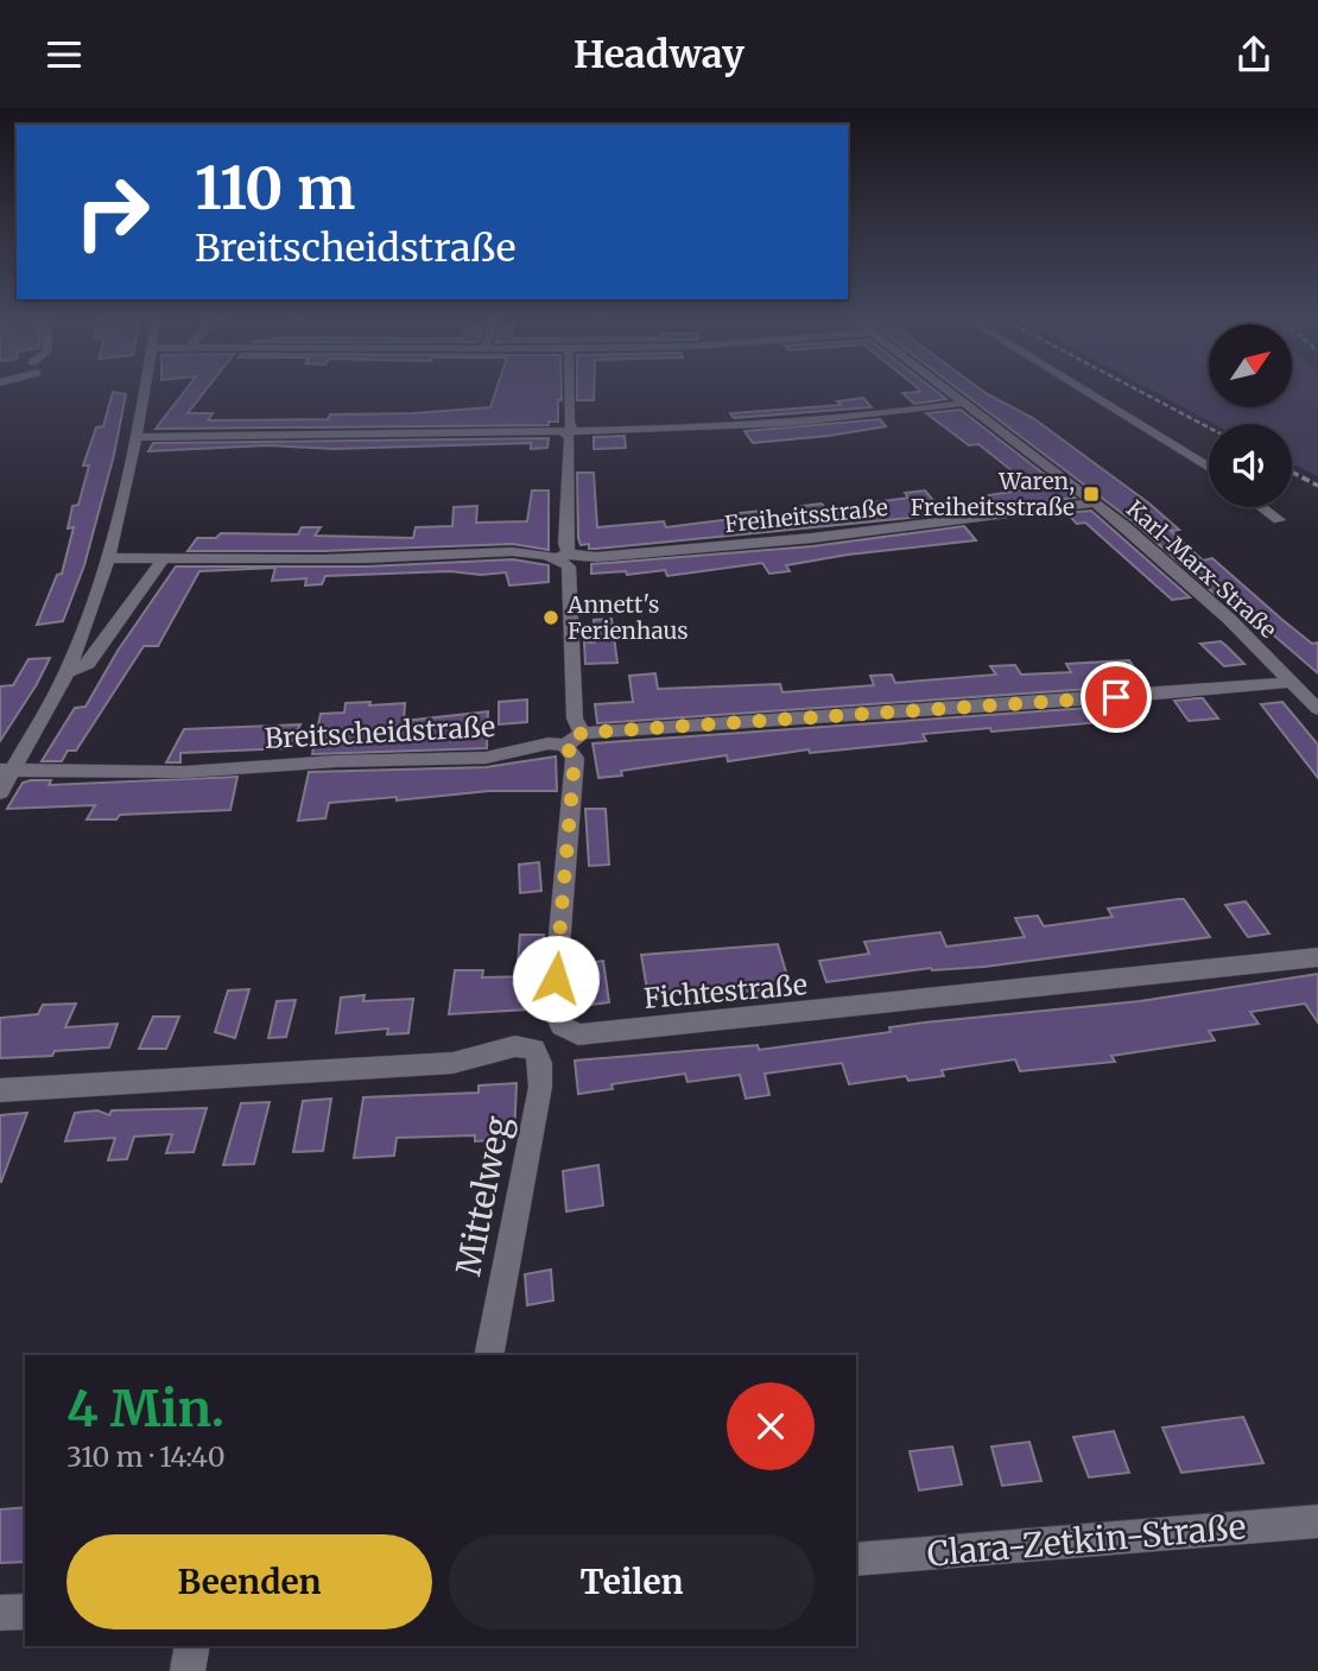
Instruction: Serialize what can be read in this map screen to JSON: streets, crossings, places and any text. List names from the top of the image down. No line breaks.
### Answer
{"streets":{"street":["Freiheitsstraße","Karl-Marx-Straße","Breitscheidstraße","Fichtestraße","Mittelweg","Clara-Zetkin-Straße"]},"crossings":[["Freiheitsstraße","Karl-Marx-Straße"],["Karl-Marx-Straße","Breitscheidstraße"]],"places":{"transit":["Waren, Freiheitsstraße"],"other":["Annett's Ferienhaus"]},"north":"top right","page":{"header":"Headway","turn":["110 m","Breitscheidstraße"],"heading":["4 Min.","310 m · 14:40"],"buttons":["Beenden","Teilen"]}}
